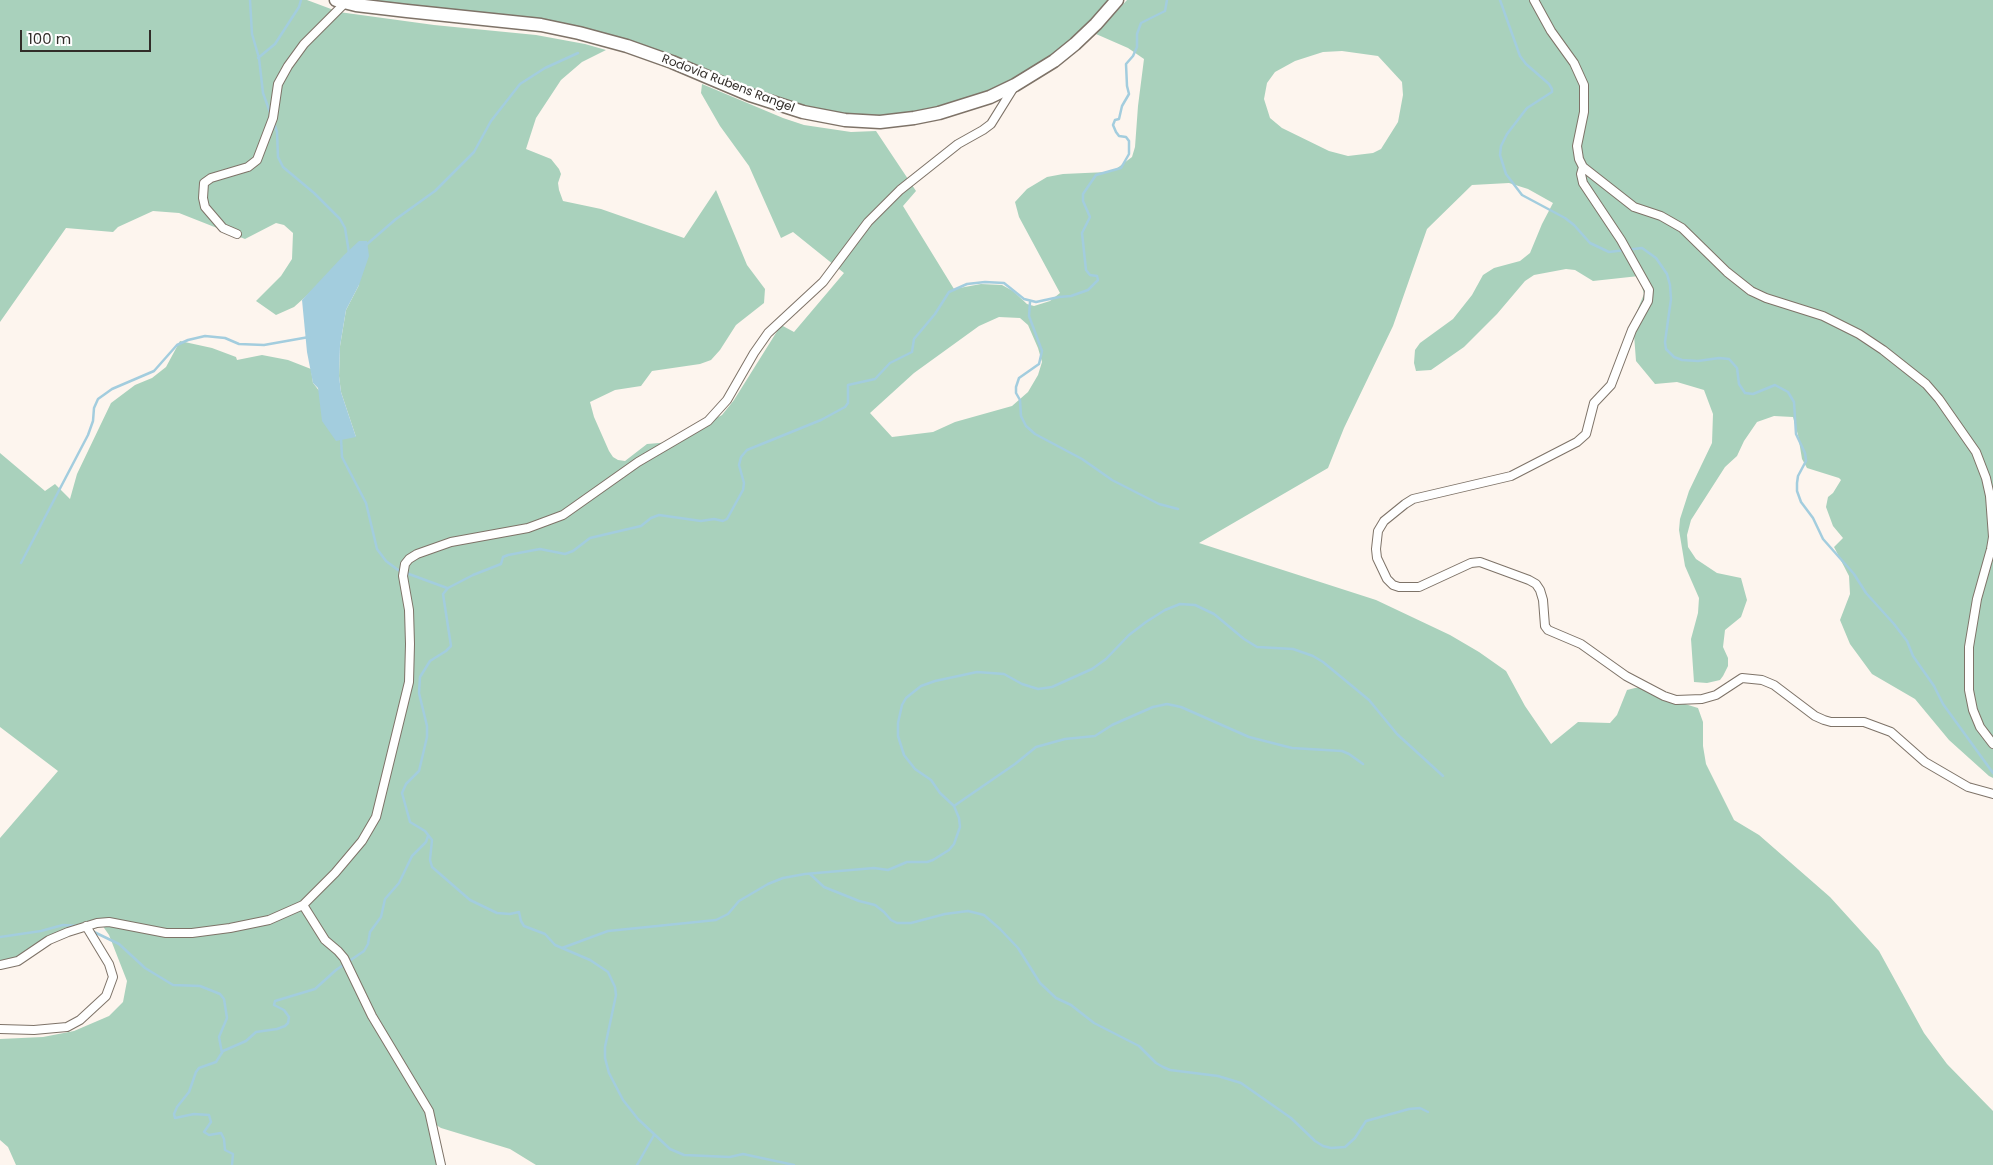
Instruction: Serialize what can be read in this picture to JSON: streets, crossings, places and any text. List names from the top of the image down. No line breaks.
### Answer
{"streets":{"main road":["Rodovia Rubens Rangel"]},"scale_bar":"100 m"}
